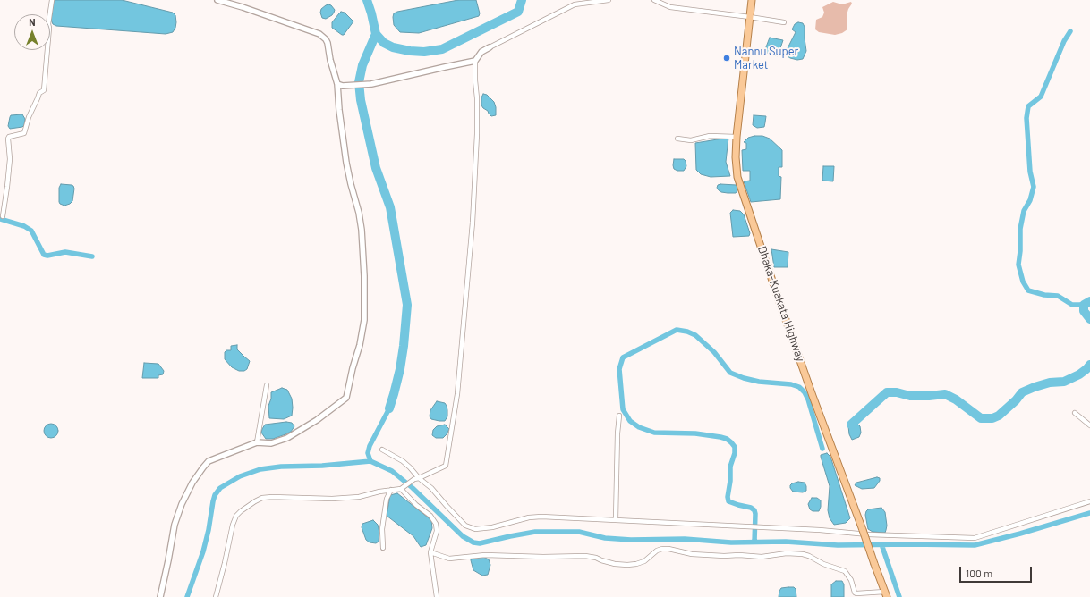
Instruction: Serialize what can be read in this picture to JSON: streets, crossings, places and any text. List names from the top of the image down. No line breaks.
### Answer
{"streets":{"main road":["Dhaka-Kuakata Highway"]},"places":["Nannu Super Market"],"scale_bar":"100 m","north":"top"}
